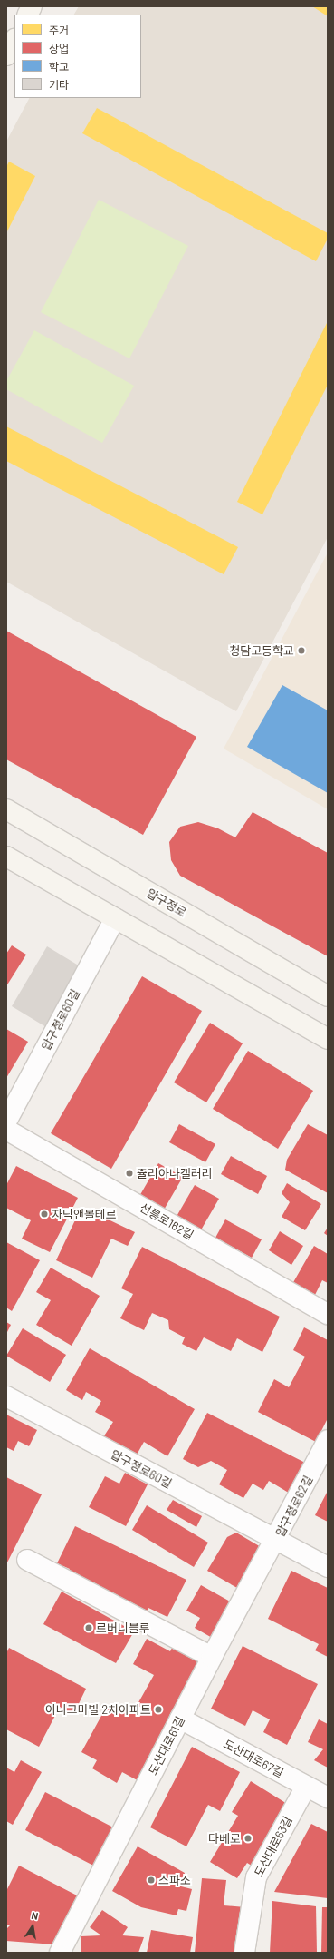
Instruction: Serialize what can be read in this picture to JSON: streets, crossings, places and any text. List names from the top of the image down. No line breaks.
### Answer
{"streets":{"main road":["압구정로"],"street":["압구정로60길","선릉로162길","압구정로62길","도산대로61길","도산대로67길","도산대로63길"]},"crossings":[["압구정로60길","압구정로62길"],["압구정로60길","도산대로61길"],["압구정로62길","도산대로61길"],["도산대로61길","도산대로67길"],["도산대로67길","도산대로63길"]],"places":["청담고등학교","쥴리아나갤러리","자딕앤볼테르","르버니블루","이니그마빌 2차아파트","다베로","스파소"],"legend":["주거","상업","학교","기타"],"north":"top"}
